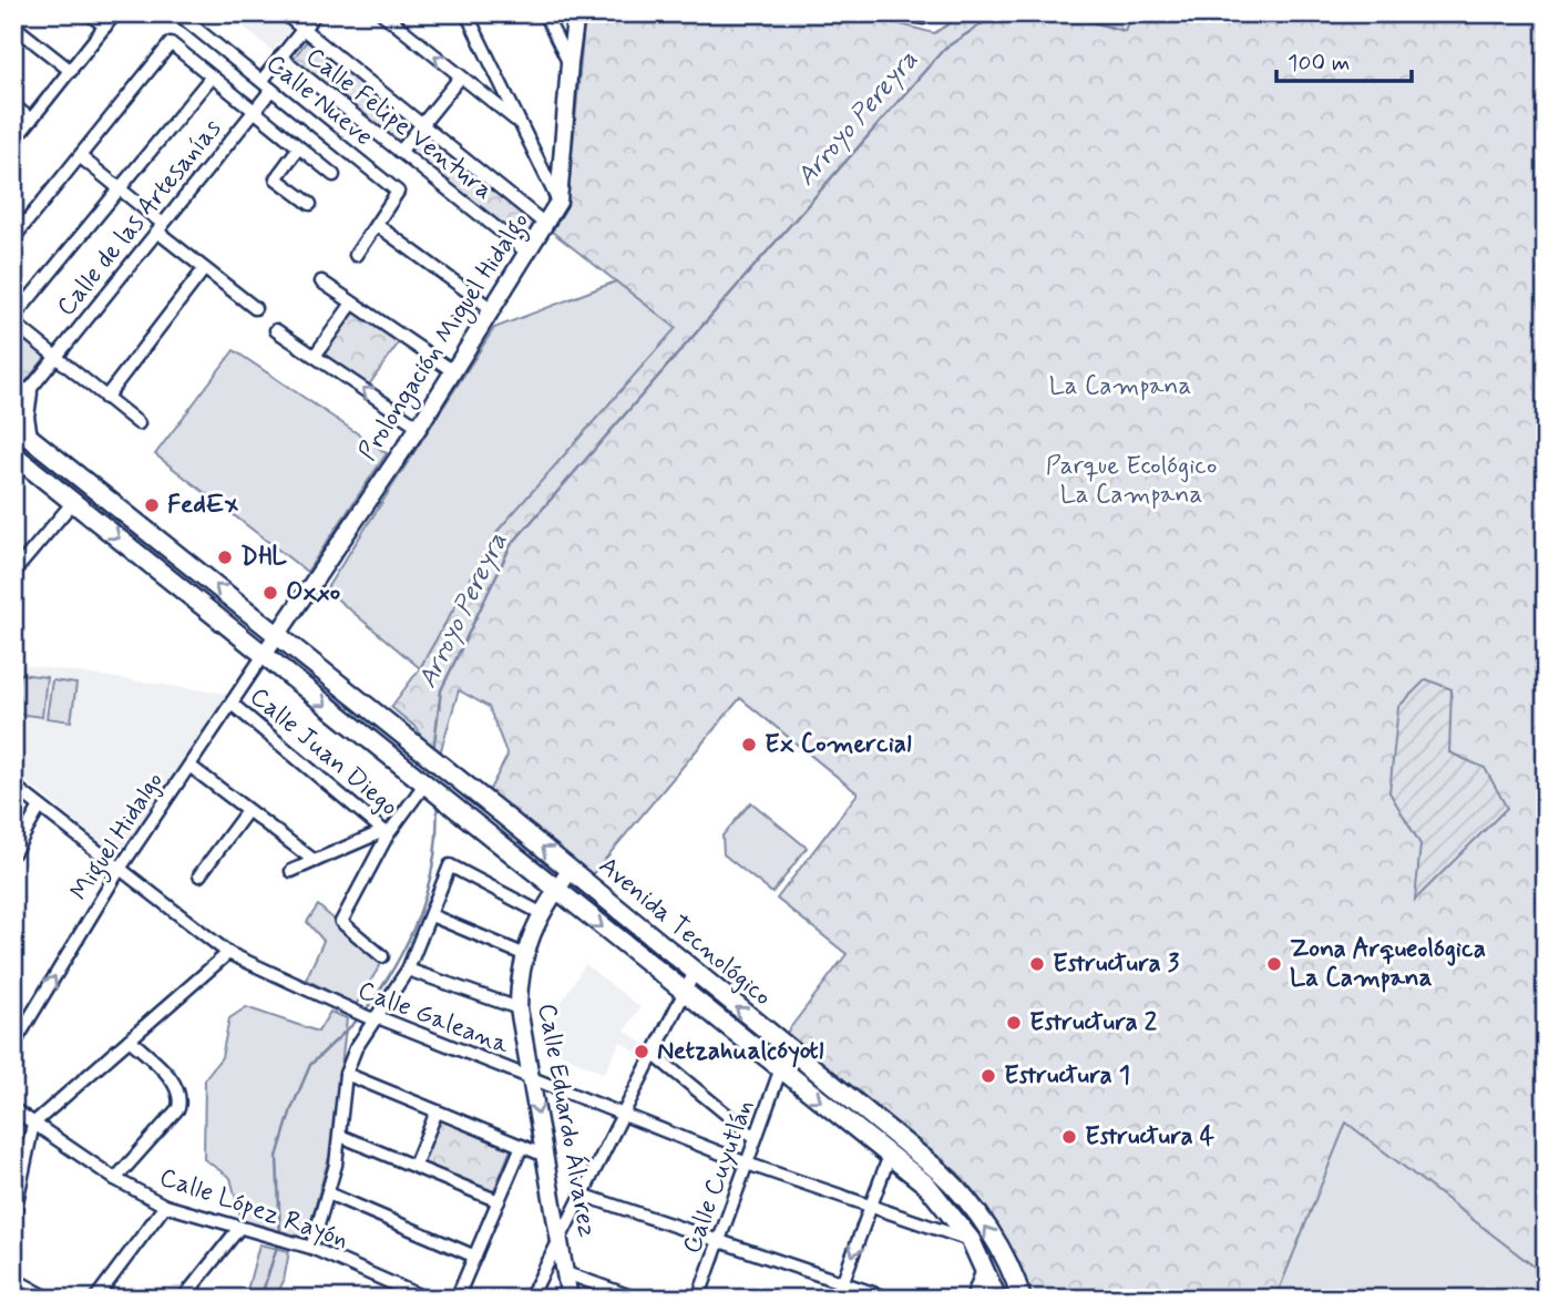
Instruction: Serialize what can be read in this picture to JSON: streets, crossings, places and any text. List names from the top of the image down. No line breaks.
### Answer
{"streets":{"main road":["Prolongación Miguel Hidalgo","Avenida Tecnológico","Calle Eduardo Álvarez"],"street":["Calle Nueve","Calle Felipe Ventura","Calle de las Artesanías","Calle Juan Diego","Miguel Hidalgo","Calle Galeana","Calle Cuyutlán","Calle López Rayón"]},"crossings":[["Calle Nueve","Calle de las Artesanías"],["Calle Felipe Ventura","Prolongación Miguel Hidalgo"],["Prolongación Miguel Hidalgo","Miguel Hidalgo"],["Prolongación Miguel Hidalgo","Avenida Tecnológico"],["Calle Juan Diego","Miguel Hidalgo"],["Miguel Hidalgo","Avenida Tecnológico"],["Miguel Hidalgo","Calle Galeana"],["Avenida Tecnológico","Calle Galeana"],["Avenida Tecnológico","Calle Eduardo Álvarez"],["Avenida Tecnológico","Calle Cuyutlán"],["Calle Galeana","Calle Eduardo Álvarez"],["Calle Galeana","Calle Cuyutlán"]],"water":["Arroyo Pereyra"],"parks":["La Campana","Parque Ecológico La Campana"],"places":["FedEx","DHL","Oxxo","Ex Comercial","Estructura 3","Zona Arqueológica La Campana","Estructura 2","Netzahualcóyotl","Estructura 1","Estructura 4"],"scale_bar":"100 m"}
